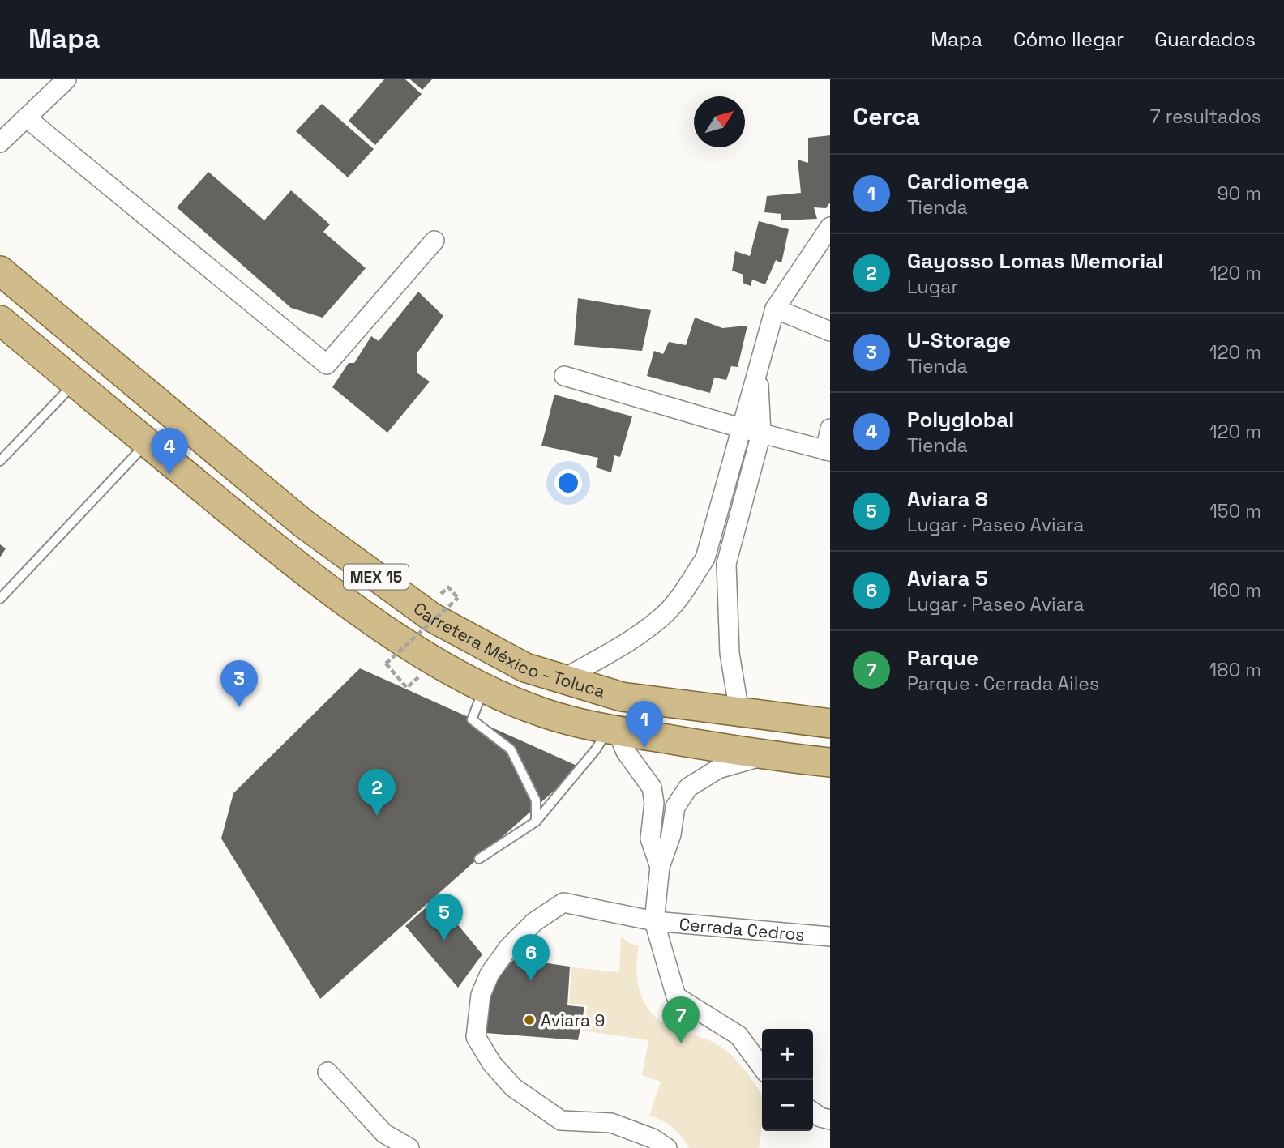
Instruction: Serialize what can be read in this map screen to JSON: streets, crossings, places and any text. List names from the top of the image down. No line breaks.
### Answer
{"streets":{"main road":["MEX 15","Carretera México - Toluca"],"street":["Cerrada Cedros"]},"places":["Aviara 9"],"north":"top right","page":{"header":"Mapa","nav":["Mapa","Cómo llegar","Guardados"],"heading":["Cerca","7 resultados"],"list":[{"mark":"1","name":"Cardiomega","note":"Tienda","value":"90 m"},{"mark":"2","name":"Gayosso Lomas Memorial","note":"Lugar","value":"120 m"},{"mark":"3","name":"U-Storage","note":"Tienda","value":"120 m"},{"mark":"4","name":"Polyglobal","note":"Tienda","value":"120 m"},{"mark":"5","name":"Aviara 8","note":"Lugar · Paseo Aviara","value":"150 m"},{"mark":"6","name":"Aviara 5","note":"Lugar · Paseo Aviara","value":"160 m"},{"mark":"7","name":"Parque","note":"Parque · Cerrada Ailes","value":"180 m"}],"pins":["4","3","1","2","5","6","7"],"map_buttons":["+","−"]}}
